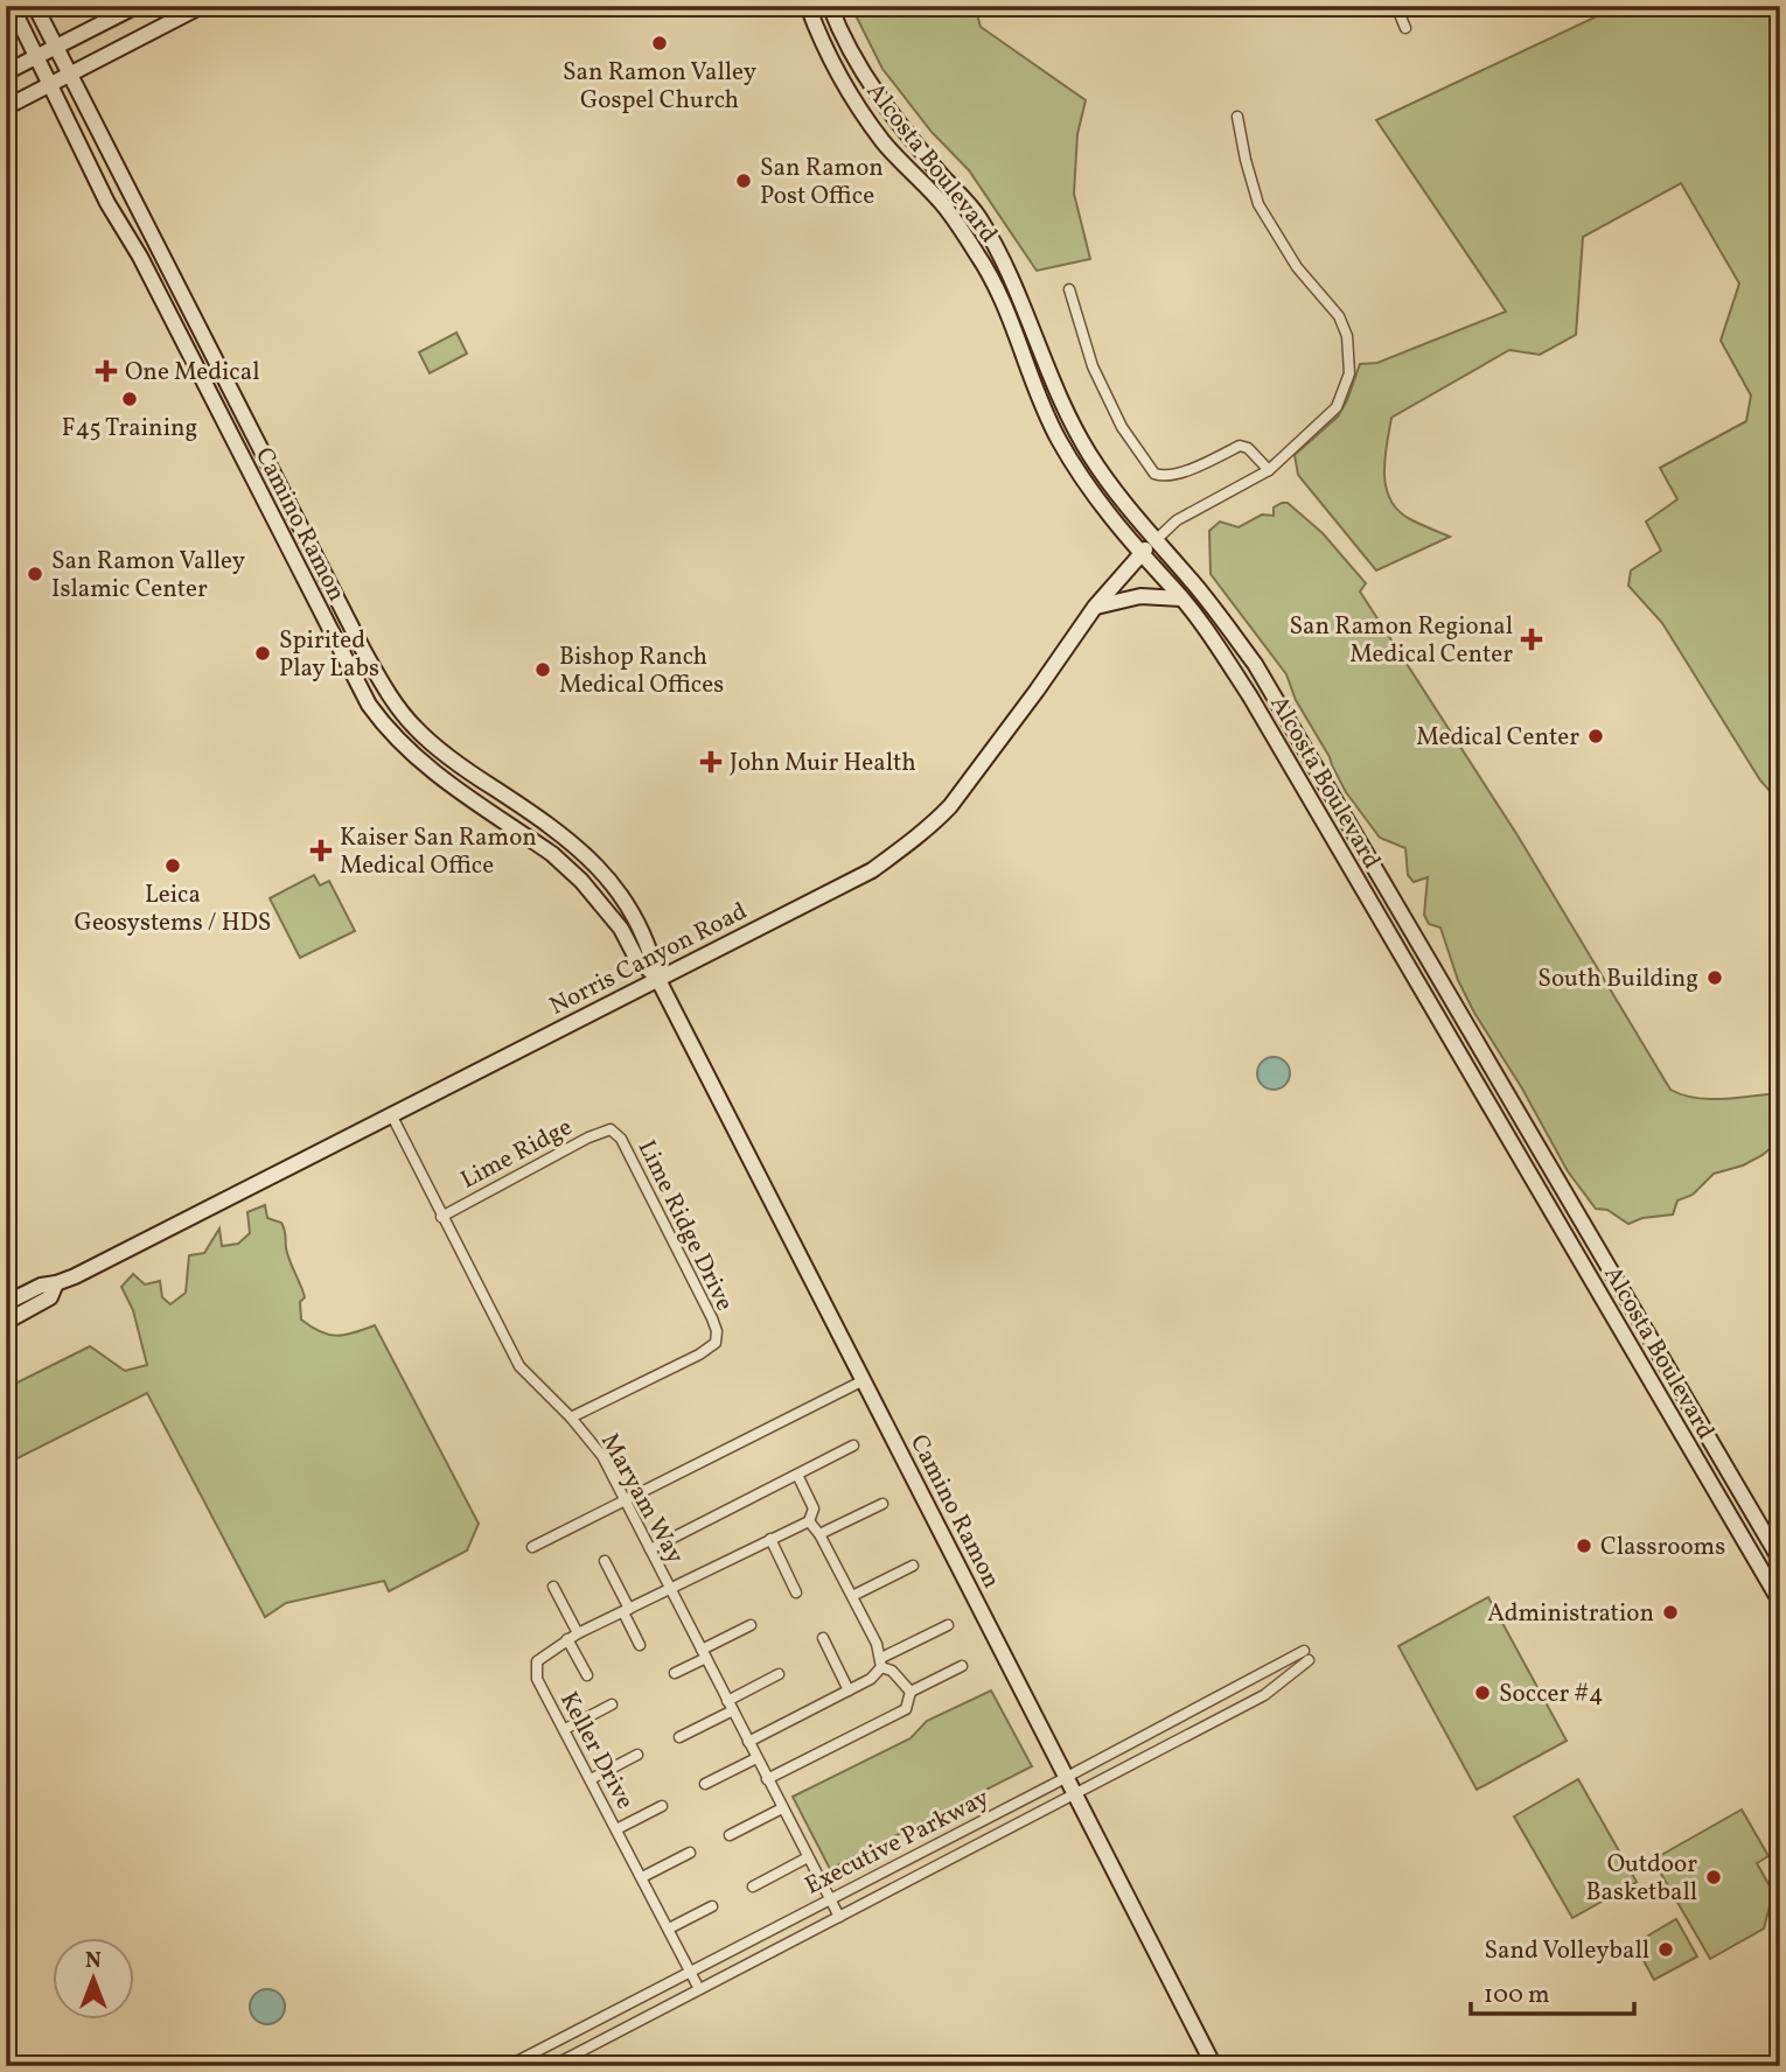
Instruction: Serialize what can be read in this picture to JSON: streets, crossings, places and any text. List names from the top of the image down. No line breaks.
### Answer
{"streets":{"main road":["Alcosta Boulevard","Camino Ramon","Norris Canyon Road"],"street":["Lime Ridge","Lime Ridge Drive","Maryam Way","Keller Drive","Executive Parkway"]},"crossings":[["Alcosta Boulevard","Norris Canyon Road"],["Camino Ramon","Norris Canyon Road"],["Camino Ramon","Executive Parkway"],["Norris Canyon Road","Maryam Way"],["Lime Ridge","Lime Ridge Drive"],["Lime Ridge","Maryam Way"],["Lime Ridge Drive","Maryam Way"],["Maryam Way","Keller Drive"],["Maryam Way","Executive Parkway"],["Keller Drive","Executive Parkway"]],"places":{"other":["San Ramon Valley Gospel Church","San Ramon Post Office","F45 Training","San Ramon Valley Islamic Center","Spirited Play Labs","Bishop Ranch Medical Offices","Medical Center","Leica Geosystems / HDS","South Building","Classrooms","Administration","Soccer #4","Outdoor Basketball","Sand Volleyball"],"health":["One Medical","San Ramon Regional Medical Center","John Muir Health","Kaiser San Ramon Medical Office"]},"scale_bar":"100 m","north":"top"}
